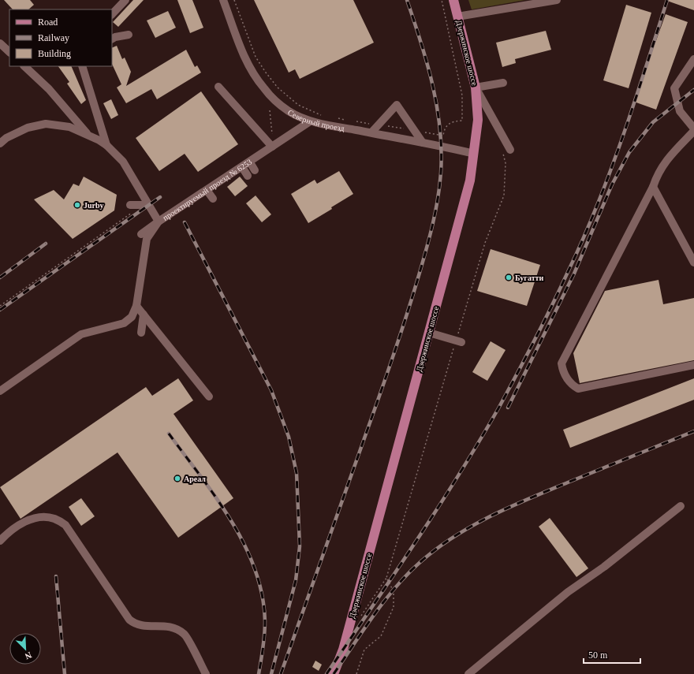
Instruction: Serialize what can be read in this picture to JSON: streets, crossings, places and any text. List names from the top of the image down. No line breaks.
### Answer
{"streets":{"main road":["Дзержинское шоссе"],"street":["Северный проезд","проектируемый проезд № 6253"]},"crossings":[["Дзержинское шоссе","Северный проезд"],["Северный проезд","проектируемый проезд № 6253"]],"places":["Jurby","Бугатти","Ареал"],"legend":["Road","Railway","Building"],"scale_bar":"50 m","north":"bottom right"}
